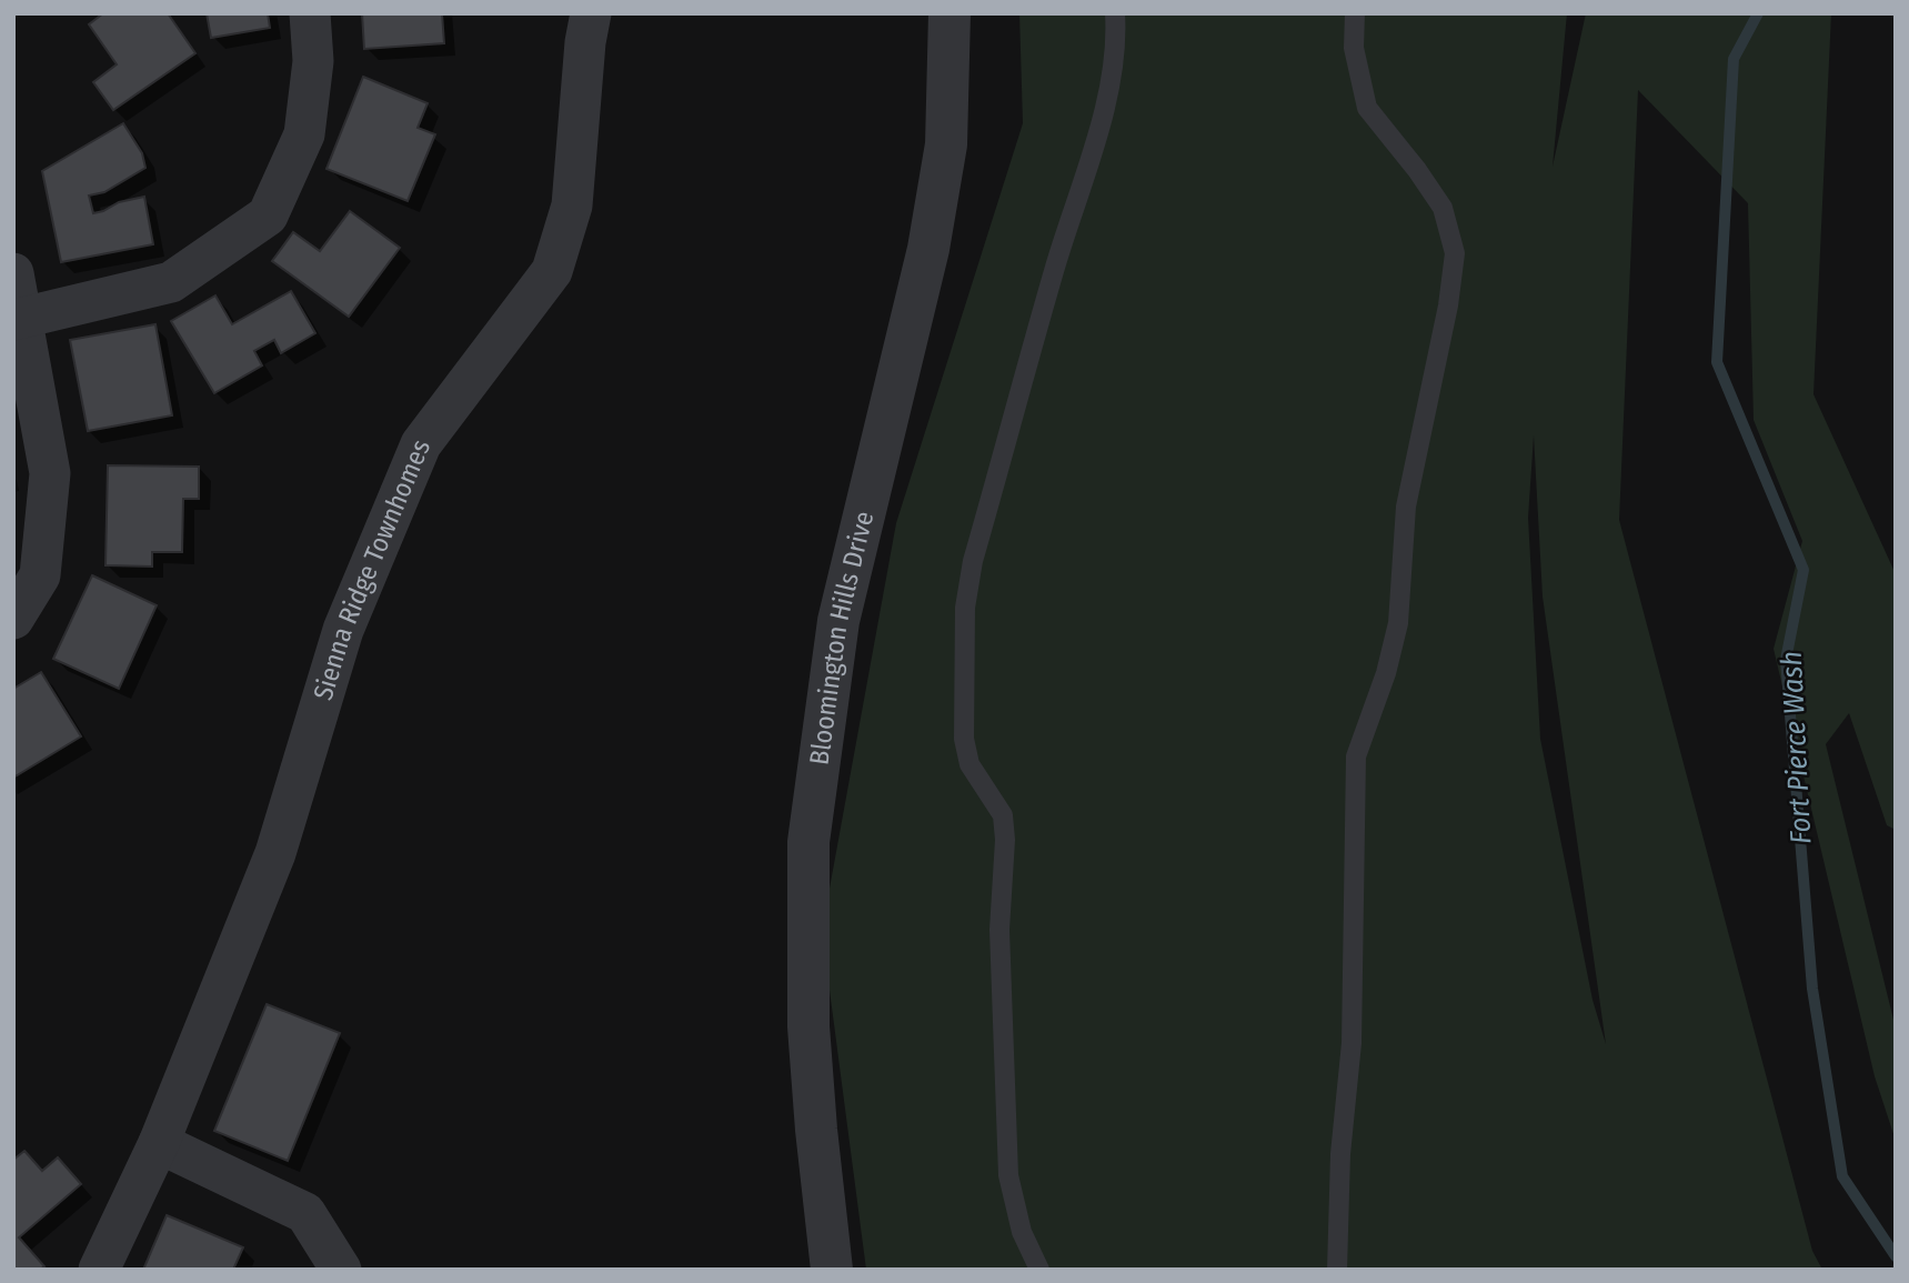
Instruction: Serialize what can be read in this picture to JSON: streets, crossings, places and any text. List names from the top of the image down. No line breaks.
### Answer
{"streets":{"street":["Sienna Ridge Townhomes","Bloomington Hills Drive"]},"water":["Fort Pierce Wash"]}
